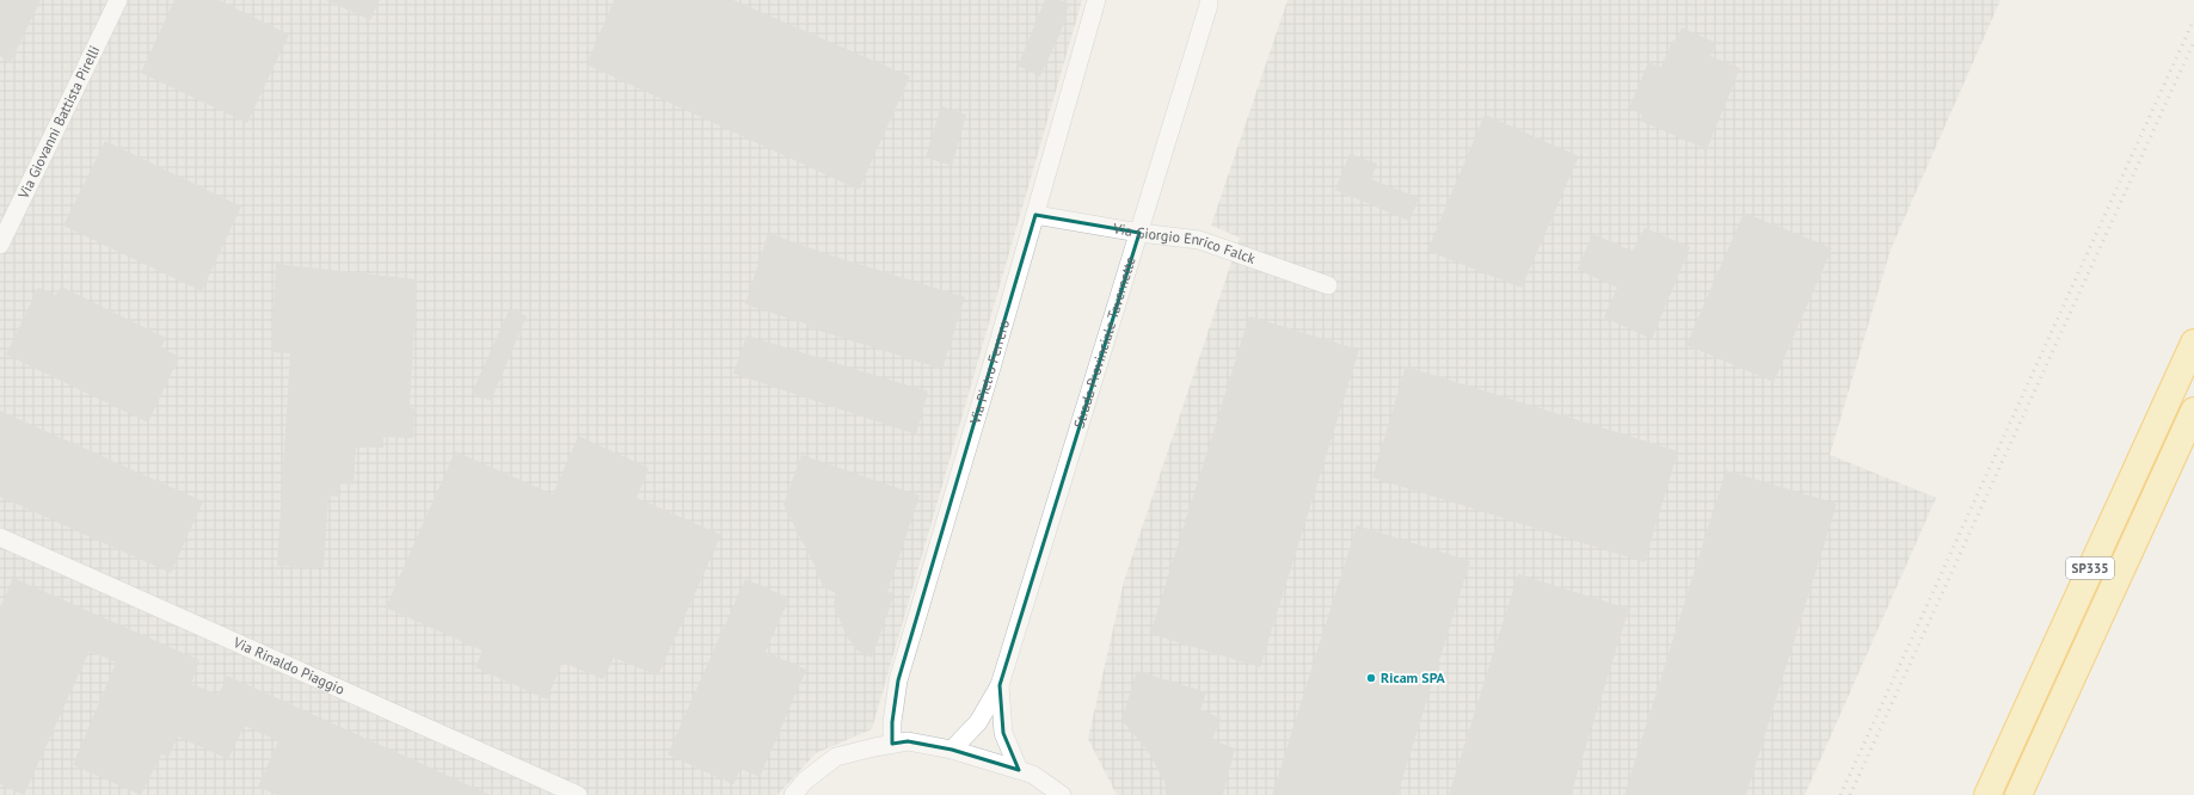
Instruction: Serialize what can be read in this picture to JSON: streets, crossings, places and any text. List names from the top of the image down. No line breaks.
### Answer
{"streets":{"highway":["SP335"],"street":["Via Giovanni Battista Pirelli","Via Giorgio Enrico Falck","Strada Provinciale Tavernette","Via Pietro Ferrero","Via Rinaldo Piaggio"]},"crossings":[["Via Giorgio Enrico Falck","Strada Provinciale Tavernette"],["Via Giorgio Enrico Falck","Via Pietro Ferrero"]],"places":["Ricam SPA"]}
